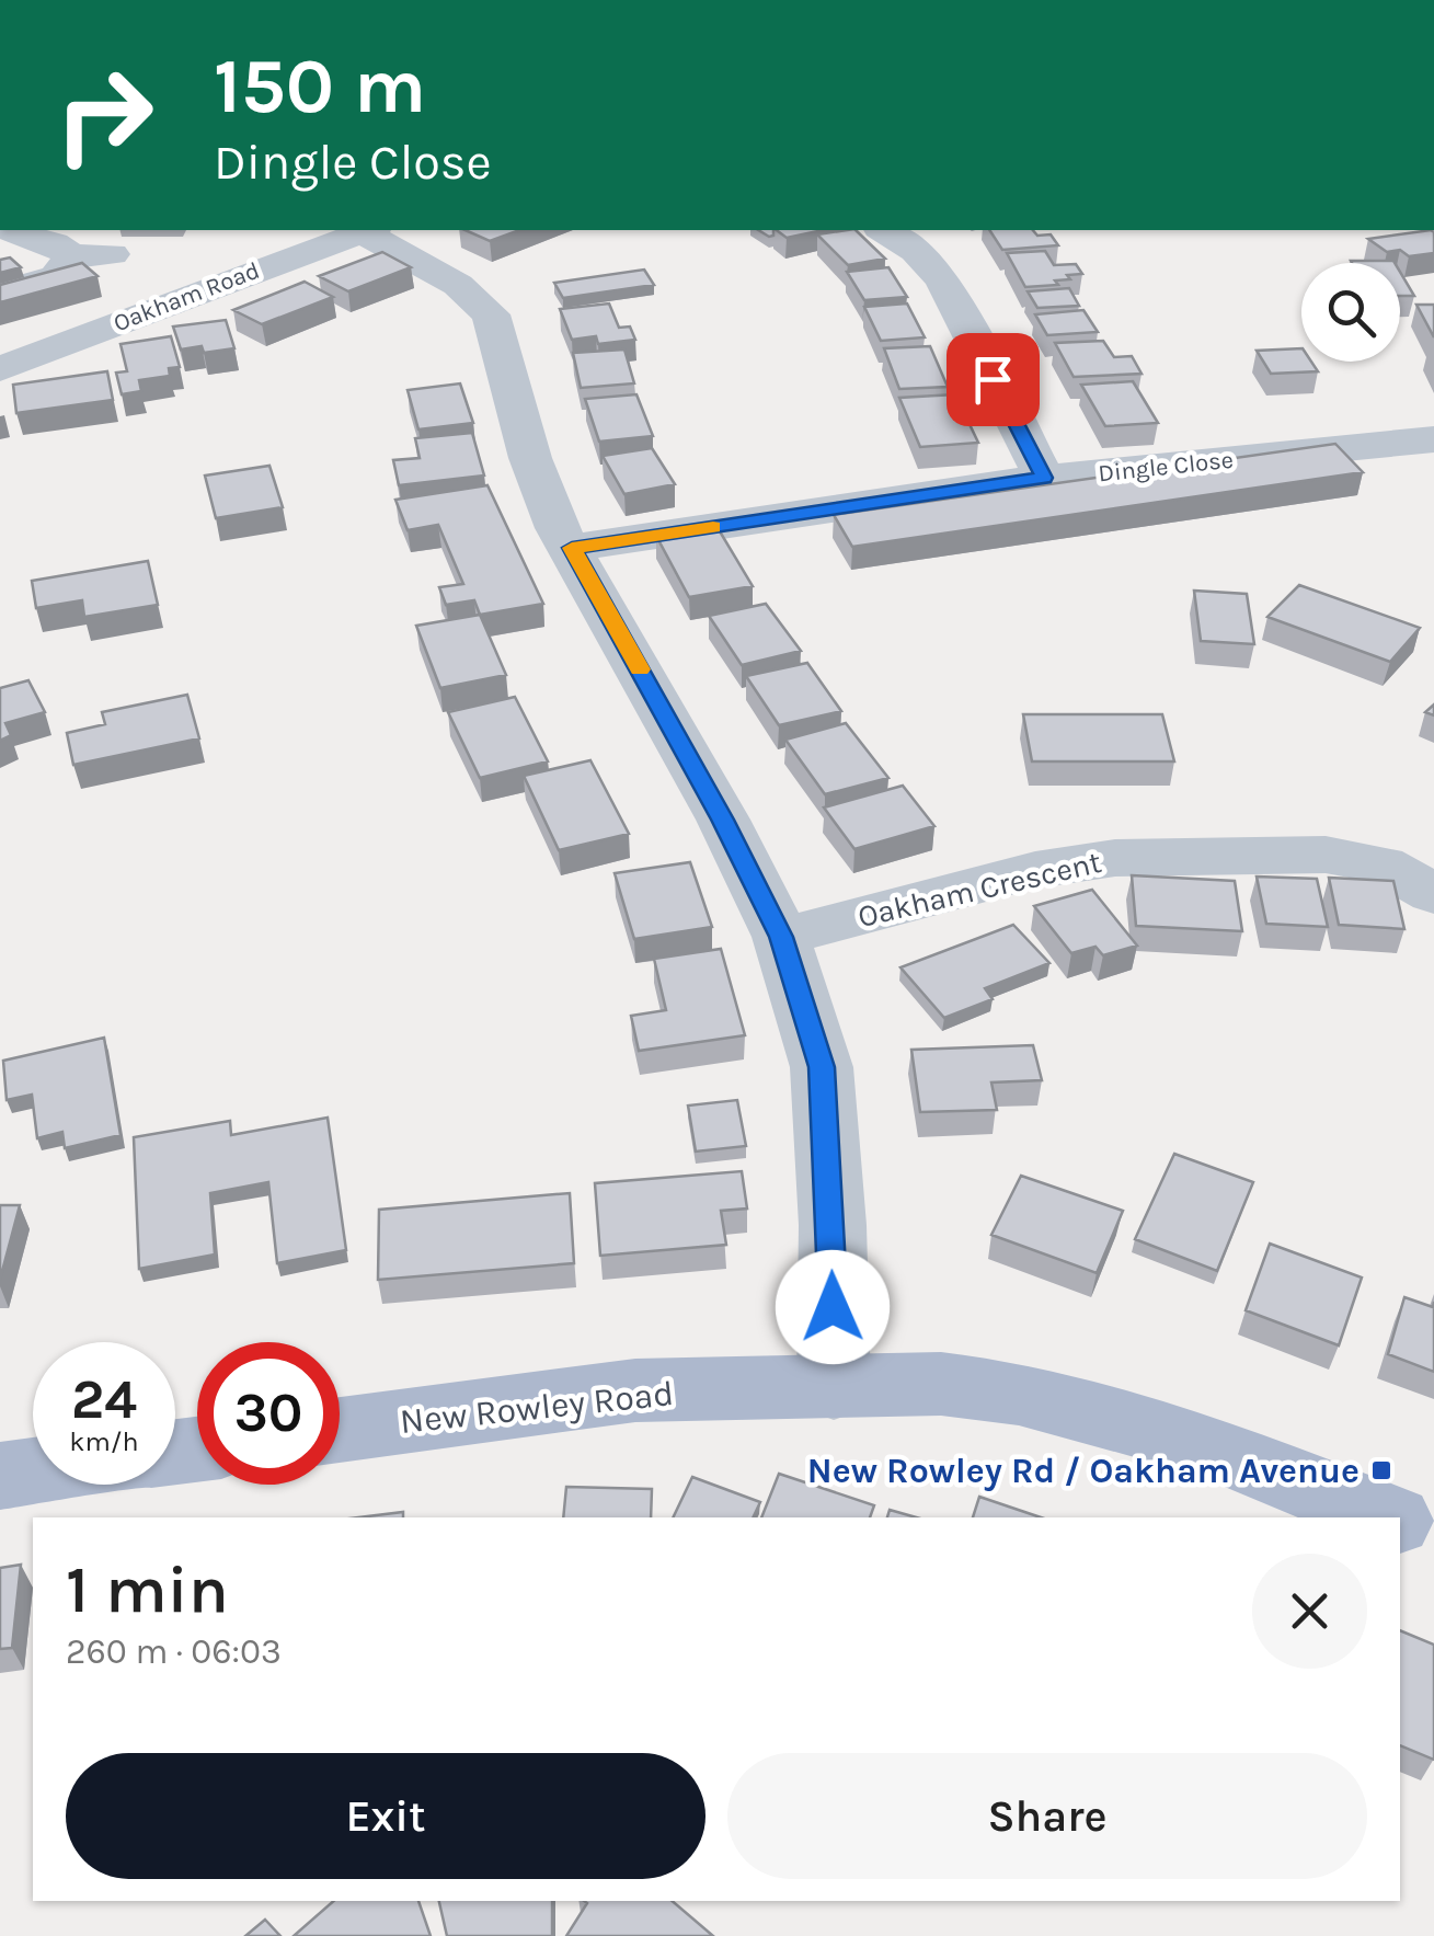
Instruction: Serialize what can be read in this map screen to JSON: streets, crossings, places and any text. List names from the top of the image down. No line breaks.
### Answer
{"streets":{"main road":["New Rowley Road"],"street":["Oakham Road","Dingle Close","Oakham Crescent"]},"places":{"transit":["New Rowley Rd / Oakham Avenue"]},"page":{"turn":["150 m","Dingle Close"],"speed":"24 km/h","limit":"30","heading":["1 min","260 m · 06:03"],"buttons":["Exit","Share"]}}
